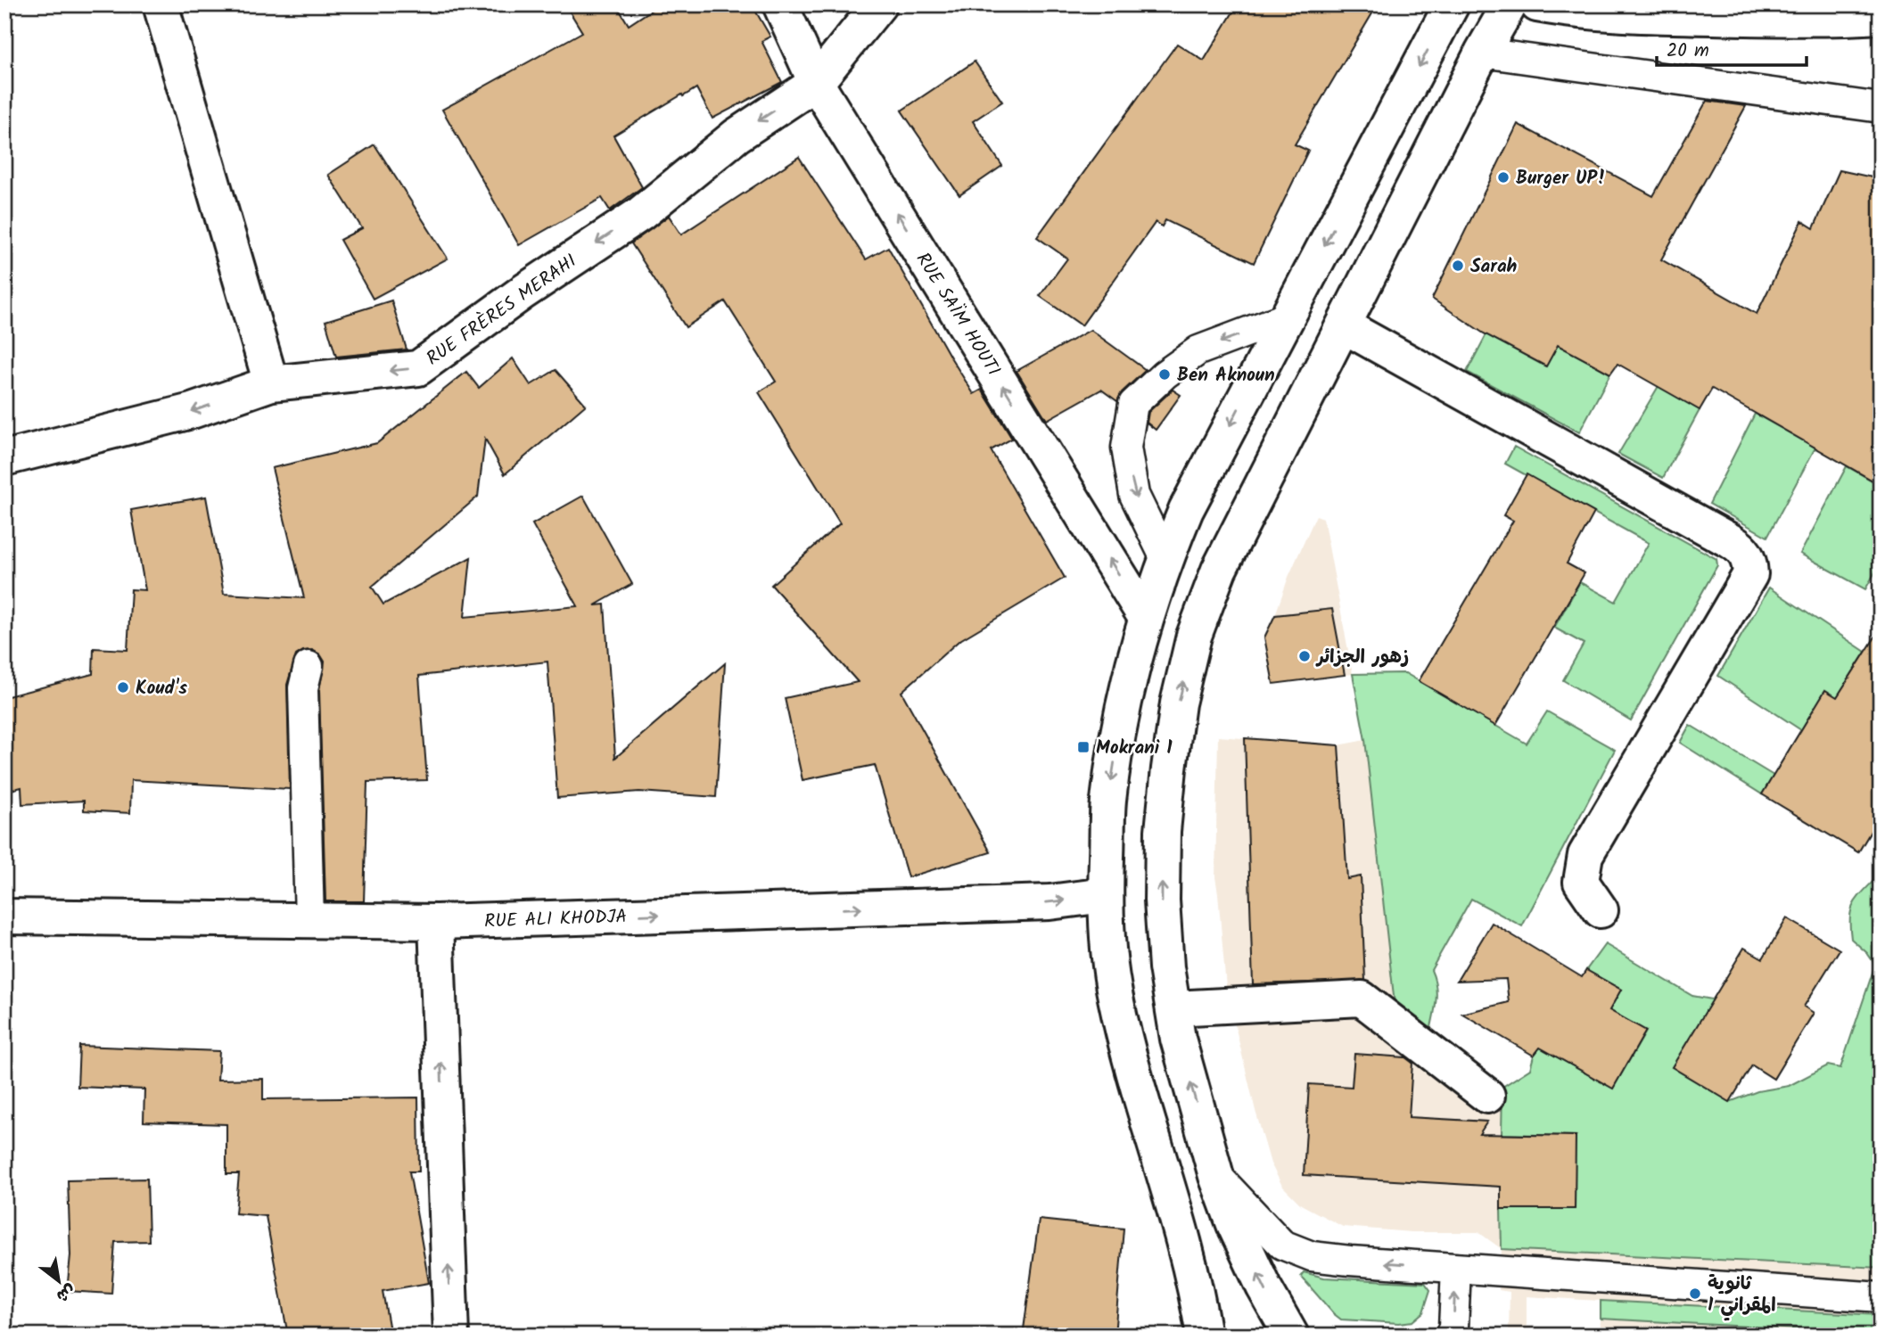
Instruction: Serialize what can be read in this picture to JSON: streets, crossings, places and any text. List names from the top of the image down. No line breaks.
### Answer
{"streets":{"street":["RUE FRÈRES MERAHI","RUE SAÏM HOUTI","RUE ALI KHODJA"]},"crossings":[["RUE FRÈRES MERAHI","RUE SAÏM HOUTI"]],"one_way":["RUE FRÈRES MERAHI","RUE SAÏM HOUTI","RUE ALI KHODJA"],"places":{"other":["Burger UP!","Sarah","Ben Aknoun","زهور الجزائر","Koud's","ثانوية المقراني 1"],"transit":["Mokrani 1"]},"scale_bar":"20 m","north":"bottom right"}
